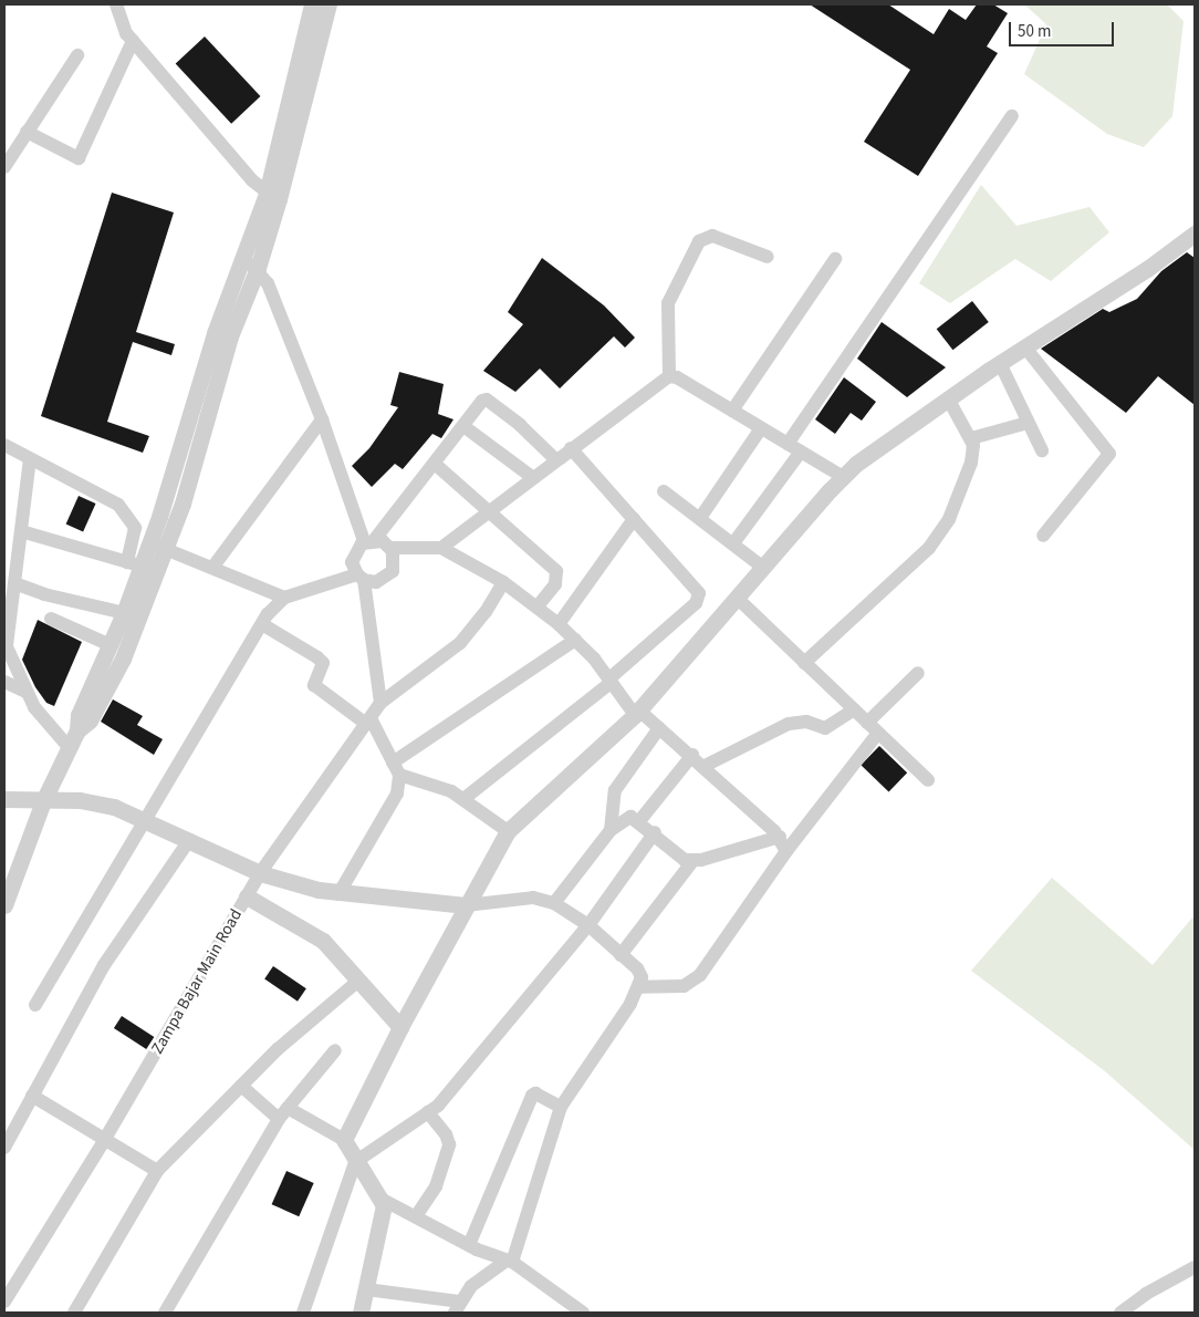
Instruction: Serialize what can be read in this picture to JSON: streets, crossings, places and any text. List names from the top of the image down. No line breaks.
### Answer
{"streets":{"street":["Zampa Bajar Main Road"]},"scale_bar":"50 m"}
